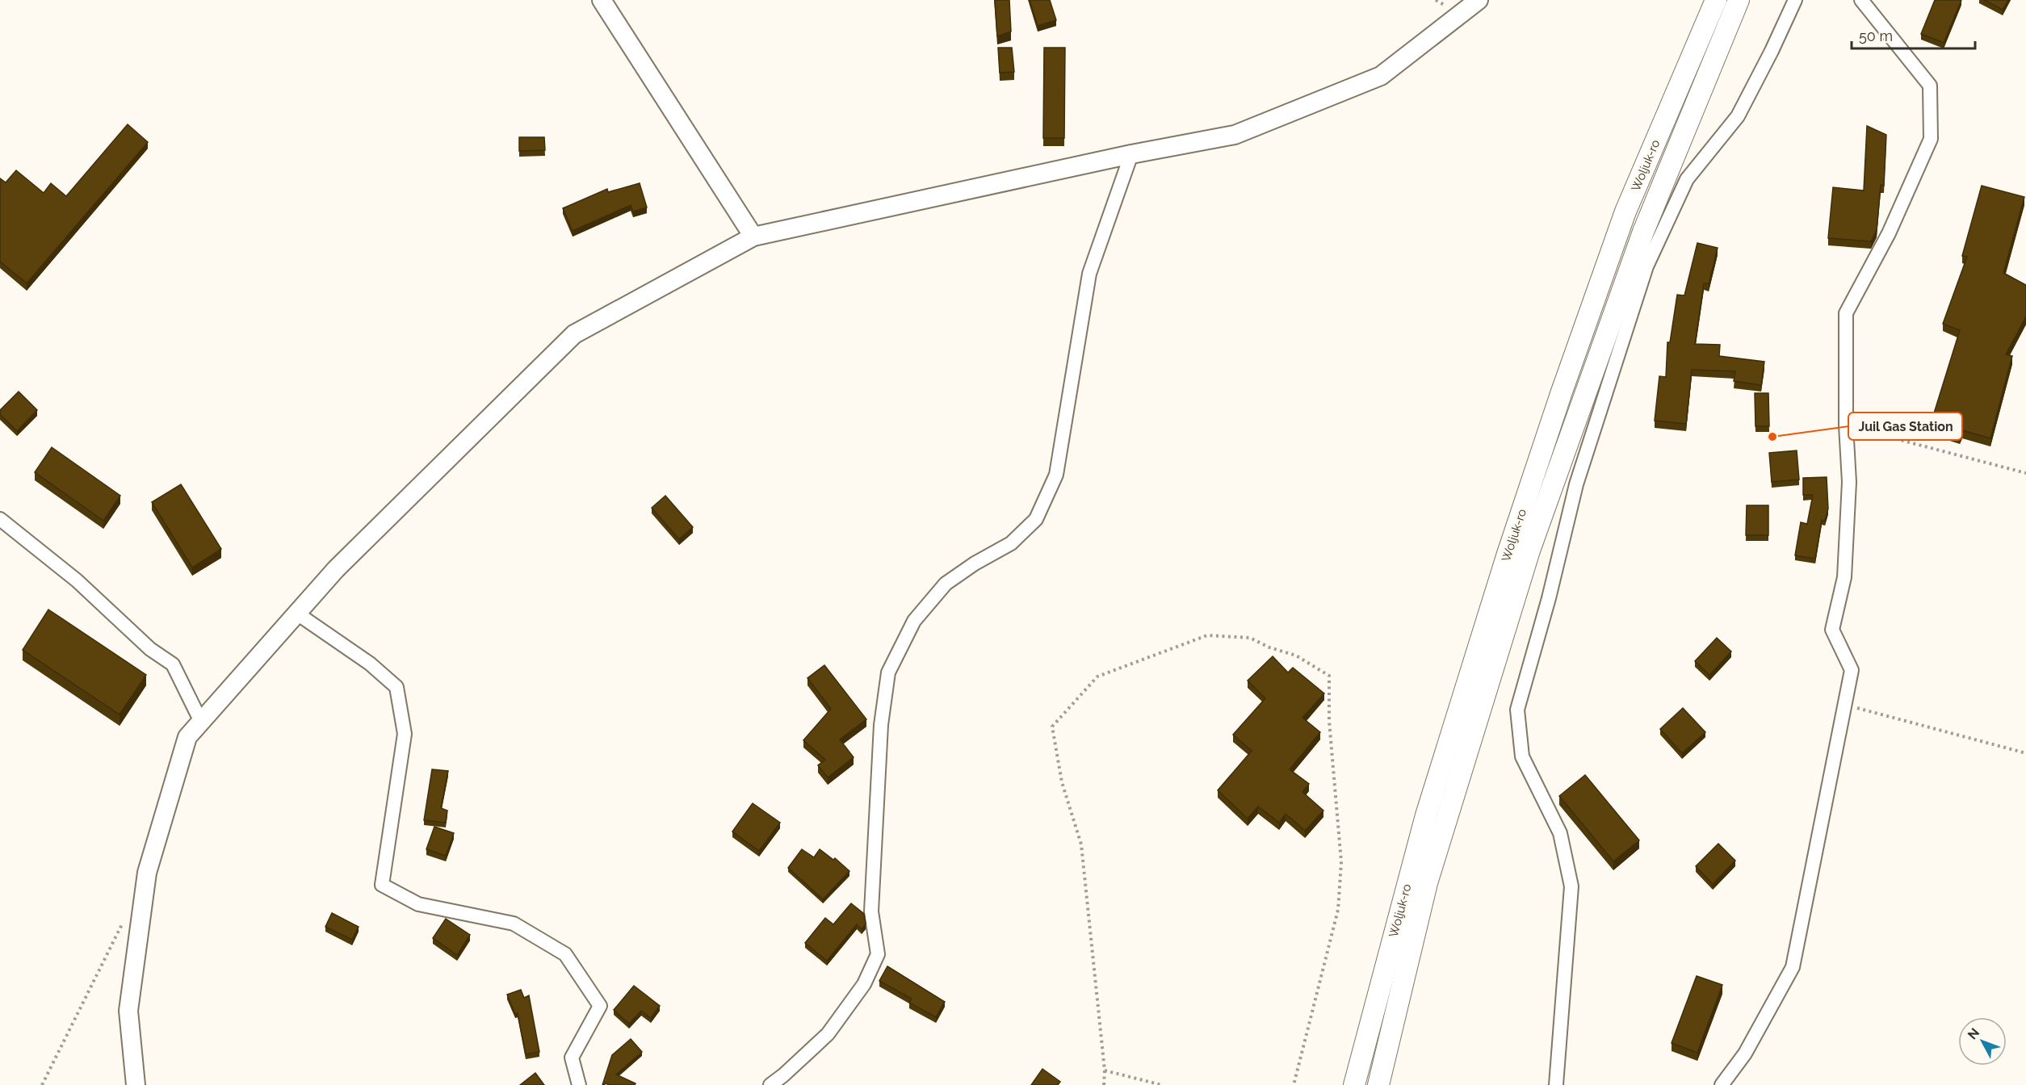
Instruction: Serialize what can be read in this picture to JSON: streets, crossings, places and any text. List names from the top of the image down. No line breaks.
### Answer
{"streets":{"main road":["Woljuk-ro"]},"places":["Juil Gas Station"],"scale_bar":"50 m","north":"top left"}
